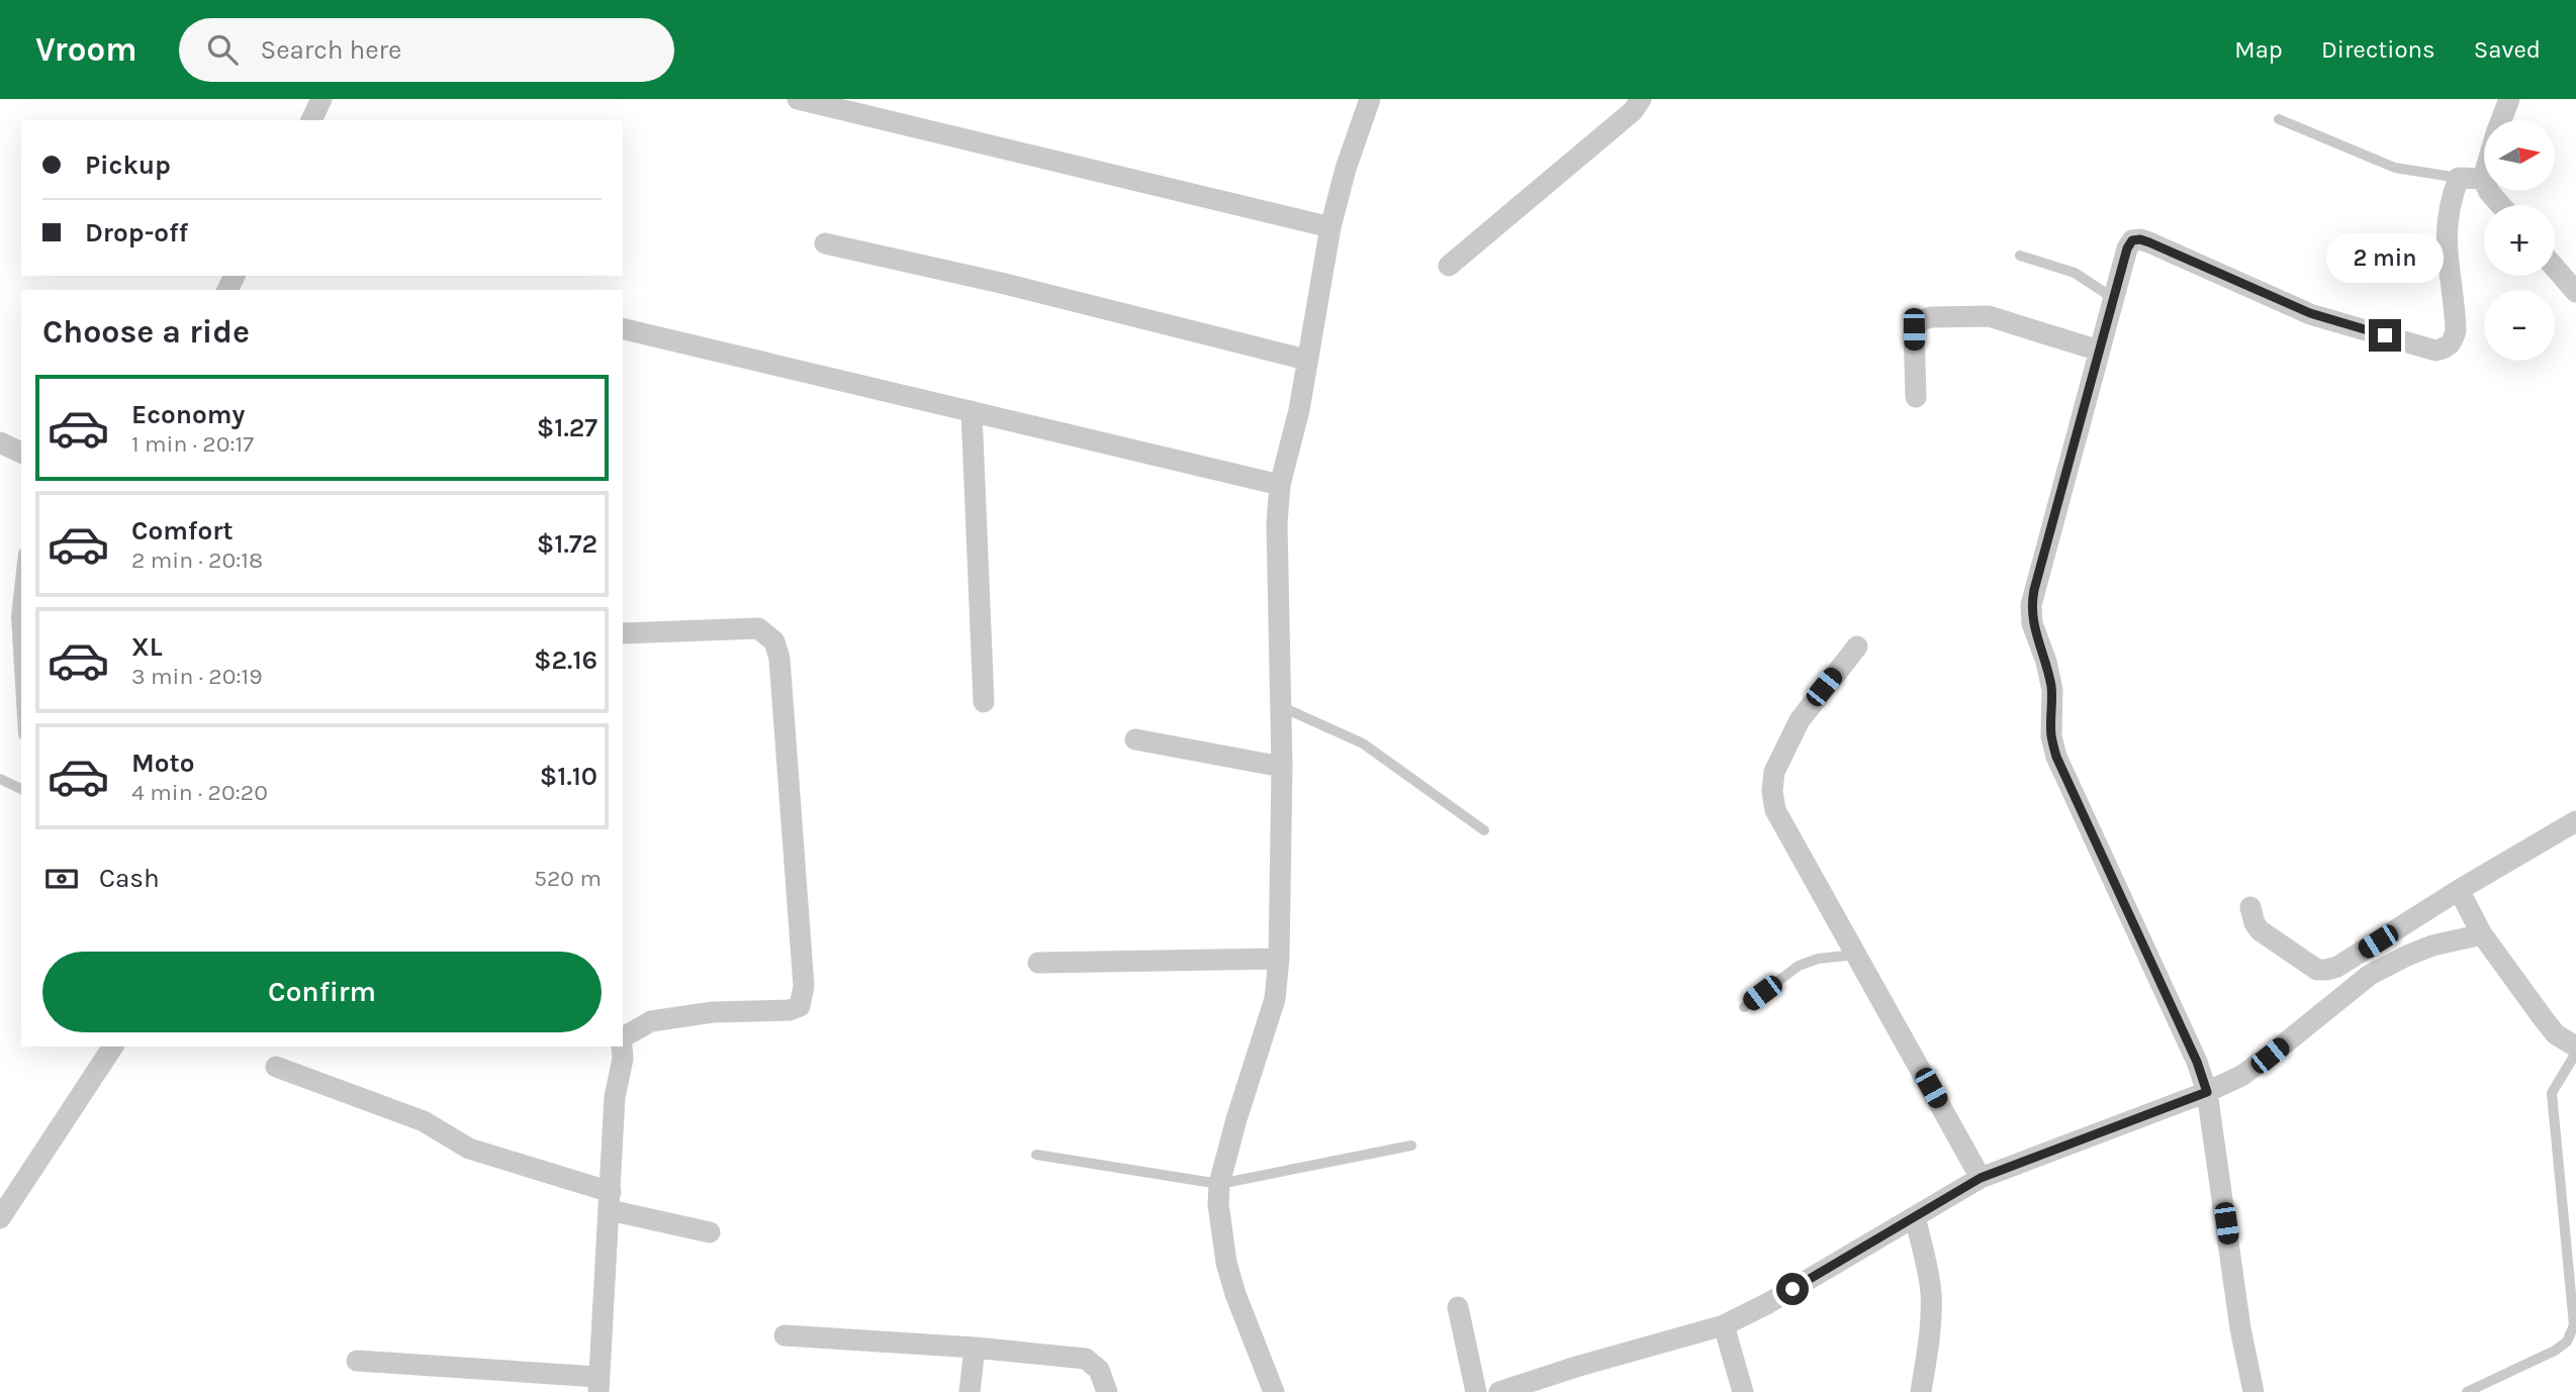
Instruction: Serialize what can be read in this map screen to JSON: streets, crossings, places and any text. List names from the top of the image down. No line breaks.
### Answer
{"north":"right","page":{"header":"Vroom","search":"Search here","nav":["Map","Directions","Saved"],"map_buttons":["+","−"],"banner":["Pickup","Drop-off"],"bubble":"2 min","heading":"Choose a ride","list":[{"name":"Economy","note":"1 min · 20:17","value":"$1.27"},{"name":"Comfort","note":"2 min · 20:18","value":"$1.72"},{"name":"XL","note":"3 min · 20:19","value":"$2.16"},{"name":"Moto","note":"4 min · 20:20","value":"$1.10"}],"pay":["Cash","520 m"],"buttons":"Confirm"}}
